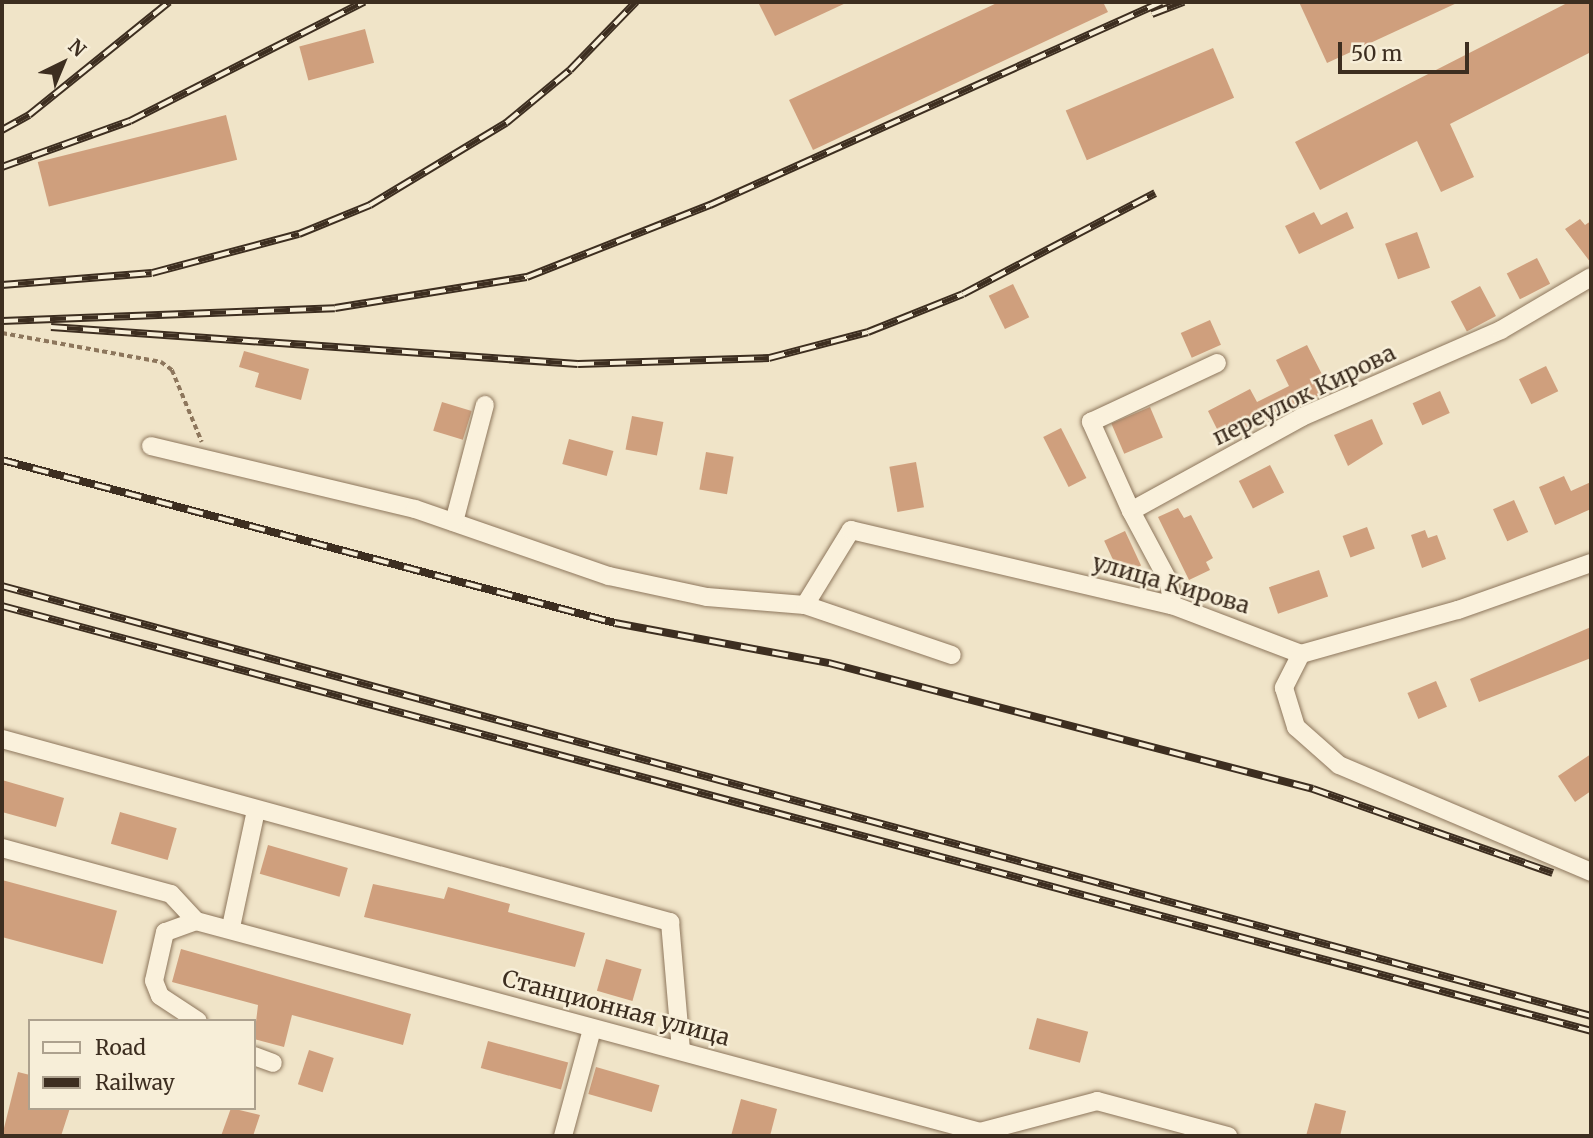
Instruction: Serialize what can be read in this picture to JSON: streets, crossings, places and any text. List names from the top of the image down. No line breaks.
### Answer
{"streets":{"street":["переулок Кирова","улица Кирова","Станционная улица"]},"legend":["Road","Railway"],"scale_bar":"50 m","north":"top right"}
